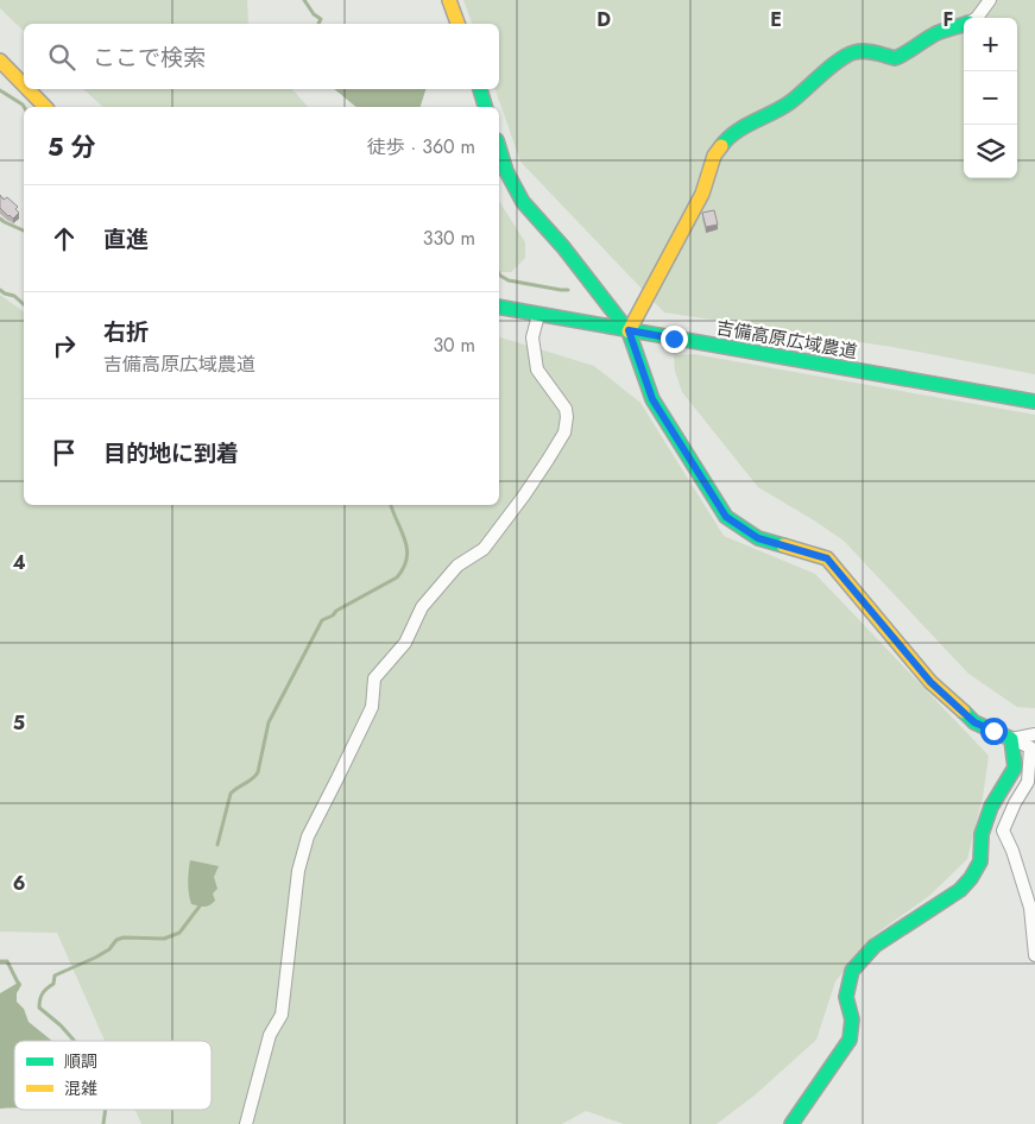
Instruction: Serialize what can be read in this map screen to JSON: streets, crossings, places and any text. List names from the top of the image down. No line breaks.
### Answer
{"streets":{"street":["吉備高原広域農道"]},"legend":["順調","混雑"],"page":{"map_buttons":["+","−"],"search":"ここで検索","heading":["5 分","徒歩 · 360 m"],"list":[["直進","330 m"],["右折","吉備高原広域農道","30 m"],"目的地に到着"]},"grid":{"columns":["D","E","F"],"rows":["4","5","6"]}}
